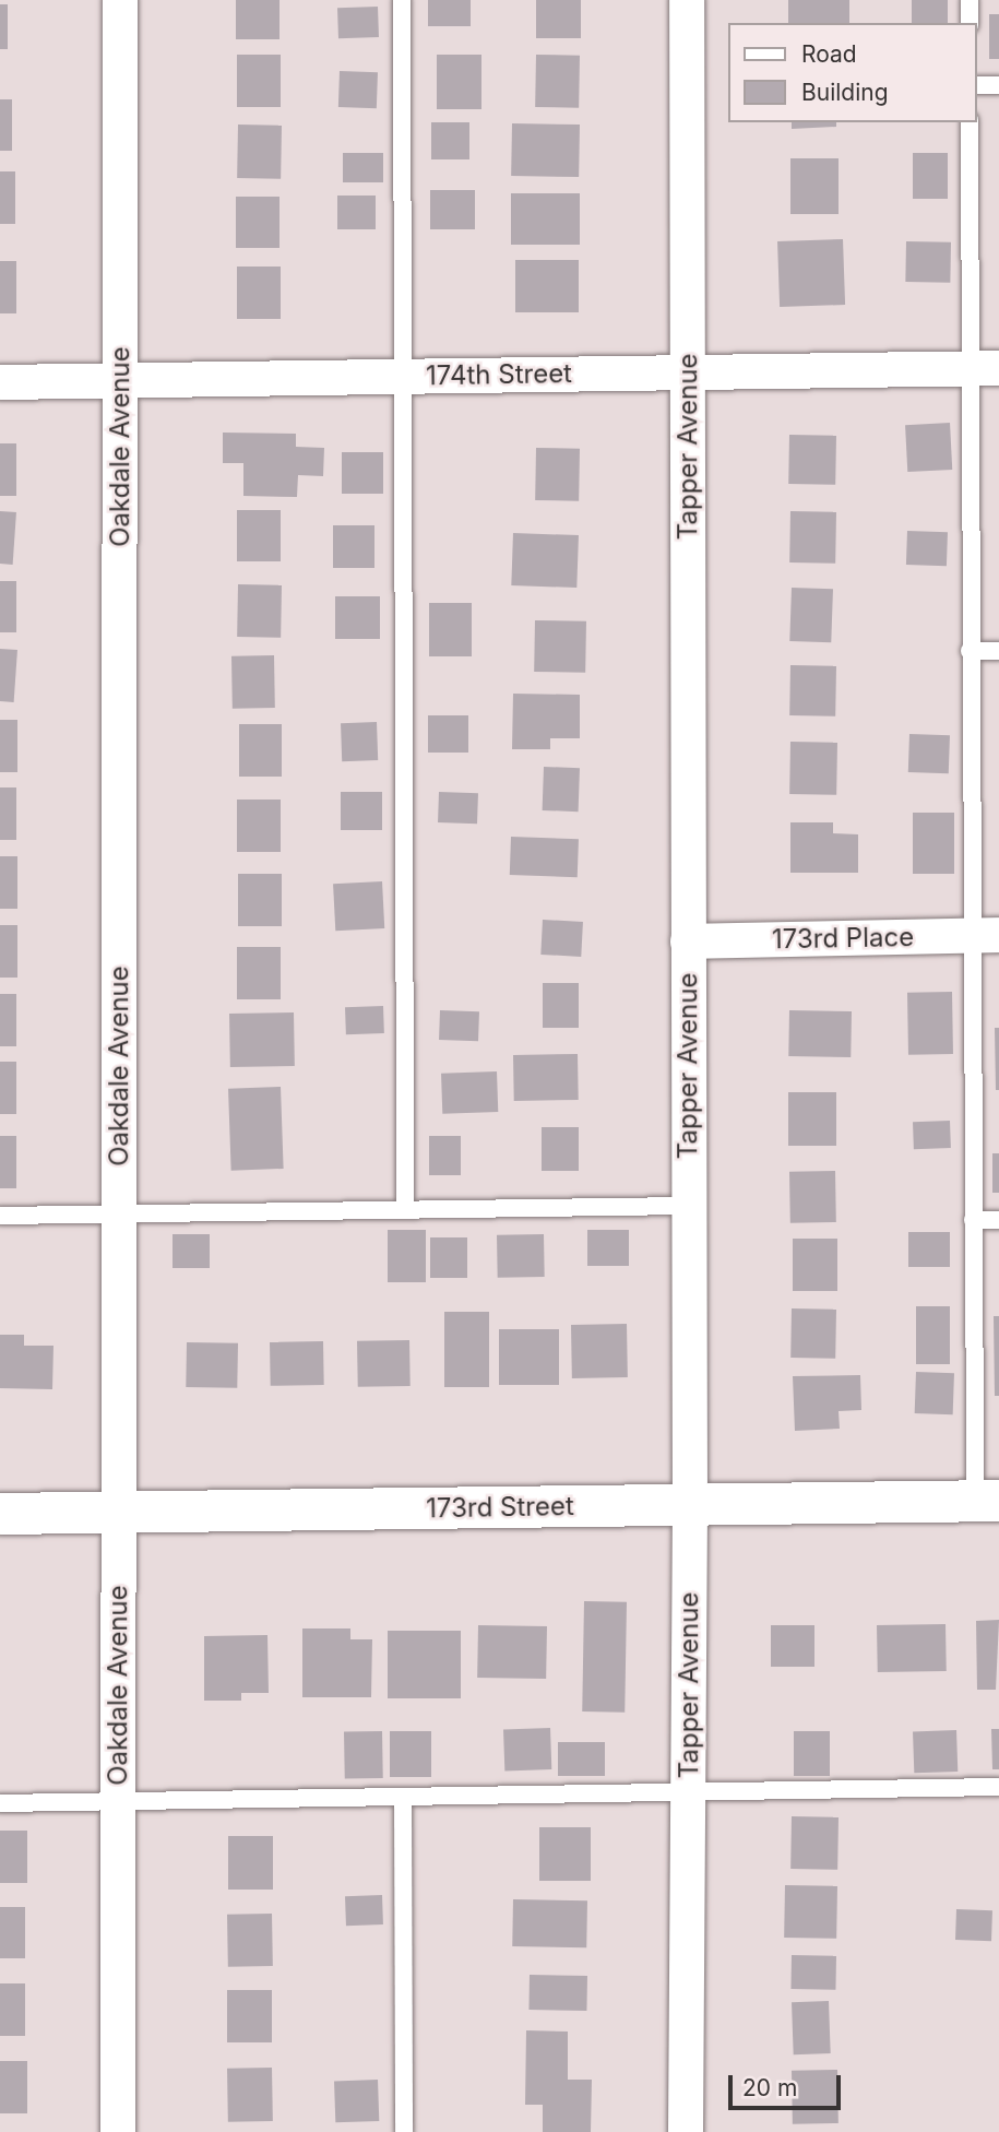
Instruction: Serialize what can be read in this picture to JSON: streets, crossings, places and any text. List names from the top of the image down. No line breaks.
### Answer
{"streets":{"street":["174th Street","Oakdale Avenue","Tapper Avenue","173rd Place","173rd Street"]},"crossings":[["174th Street","Oakdale Avenue"],["174th Street","Tapper Avenue"],["Oakdale Avenue","173rd Street"],["Tapper Avenue","173rd Place"],["Tapper Avenue","173rd Street"]],"legend":["Road","Building"],"scale_bar":"20 m"}
